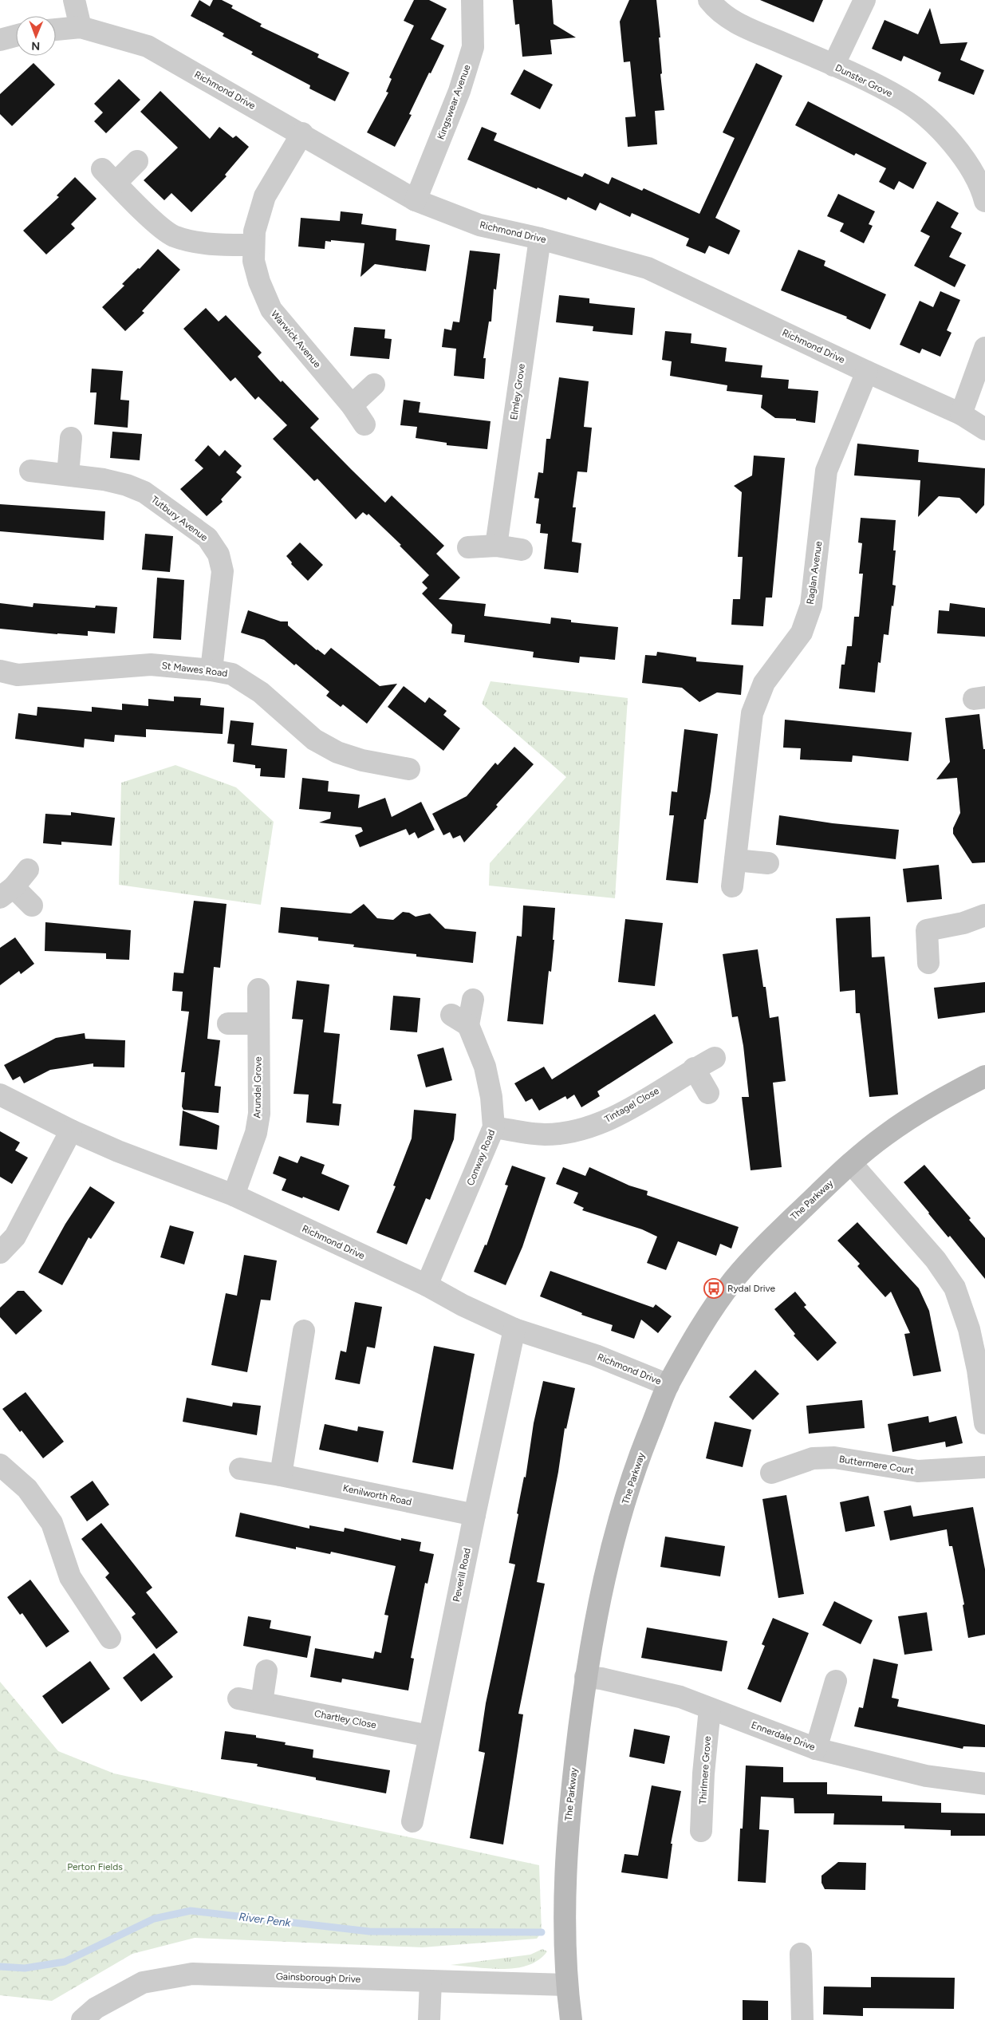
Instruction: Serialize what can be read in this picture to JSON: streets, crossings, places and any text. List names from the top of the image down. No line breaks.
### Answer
{"streets":{"street":["Dunster Grove","Richmond Drive","Kingswear Avenue","Warwick Avenue","Elmley Grove","Tutbury Avenue","Raglan Avenue","St Mawes Road","Arundel Grove","Tintagel Close","Conway Road","The Parkway","Buttermere Court","Kenilworth Road","Peverill Road","Chartley Close","Ennerdale Drive","Thirlmere Grove","Gainsborough Drive"]},"crossings":[["Richmond Drive","Kingswear Avenue"],["Richmond Drive","Warwick Avenue"],["Richmond Drive","Elmley Grove"],["Richmond Drive","Raglan Avenue"],["Richmond Drive","Arundel Grove"],["Richmond Drive","Conway Road"],["Richmond Drive","The Parkway"],["Richmond Drive","Peverill Road"],["Tutbury Avenue","St Mawes Road"],["Tintagel Close","Conway Road"],["The Parkway","Ennerdale Drive"],["The Parkway","Gainsborough Drive"],["Kenilworth Road","Peverill Road"],["Peverill Road","Chartley Close"],["Ennerdale Drive","Thirlmere Grove"]],"water":["River Penk"],"parks":["Perton Fields"],"places":{"bus stop":["Rydal Drive"]},"north":"bottom"}
